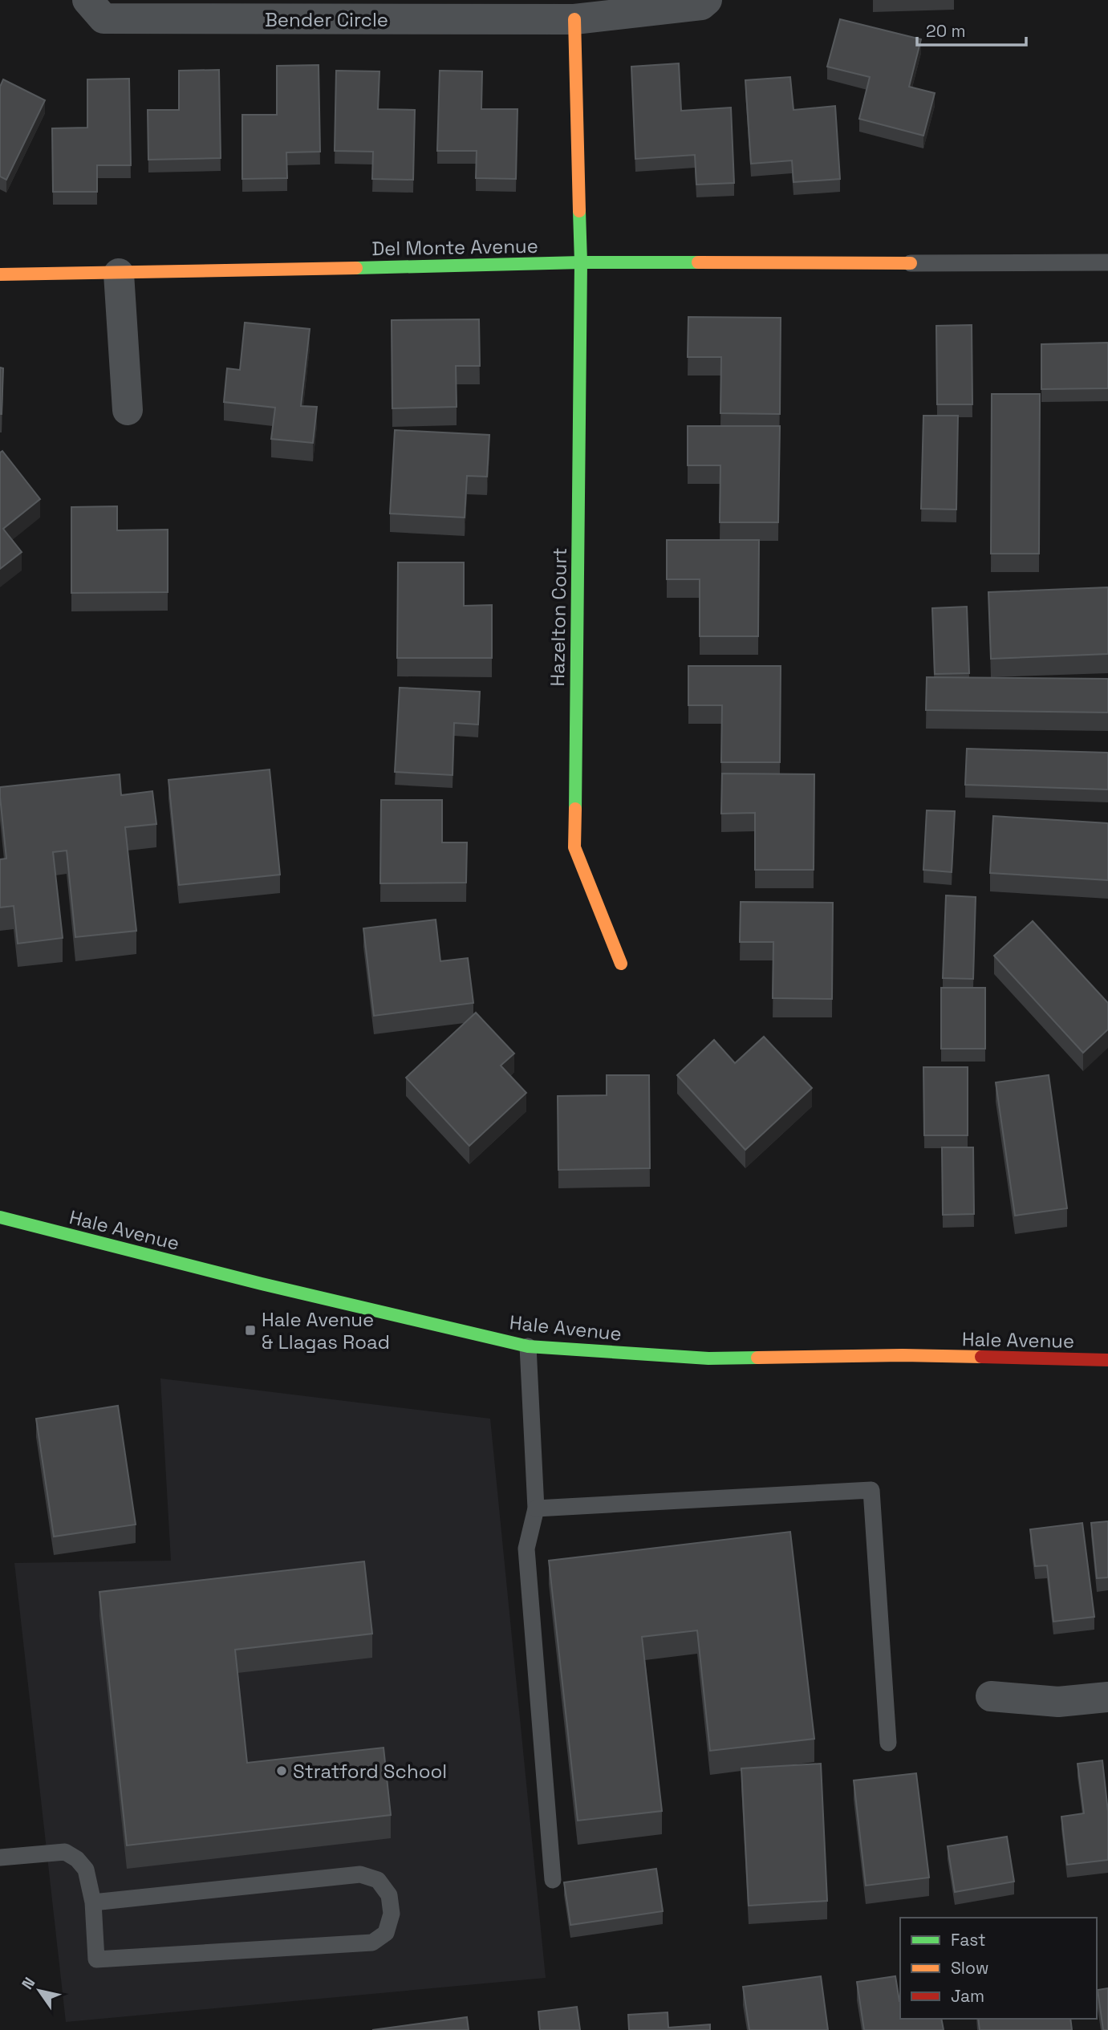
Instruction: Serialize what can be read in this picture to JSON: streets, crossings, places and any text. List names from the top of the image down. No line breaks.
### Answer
{"streets":{"street":["Bender Circle","Del Monte Avenue","Hazelton Court","Hale Avenue"]},"crossings":[["Del Monte Avenue","Hazelton Court"]],"places":{"transit":["Hale Avenue & Llagas Road"],"other":["Stratford School"]},"legend":["Fast","Slow","Jam"],"scale_bar":"20 m","north":"top left"}
